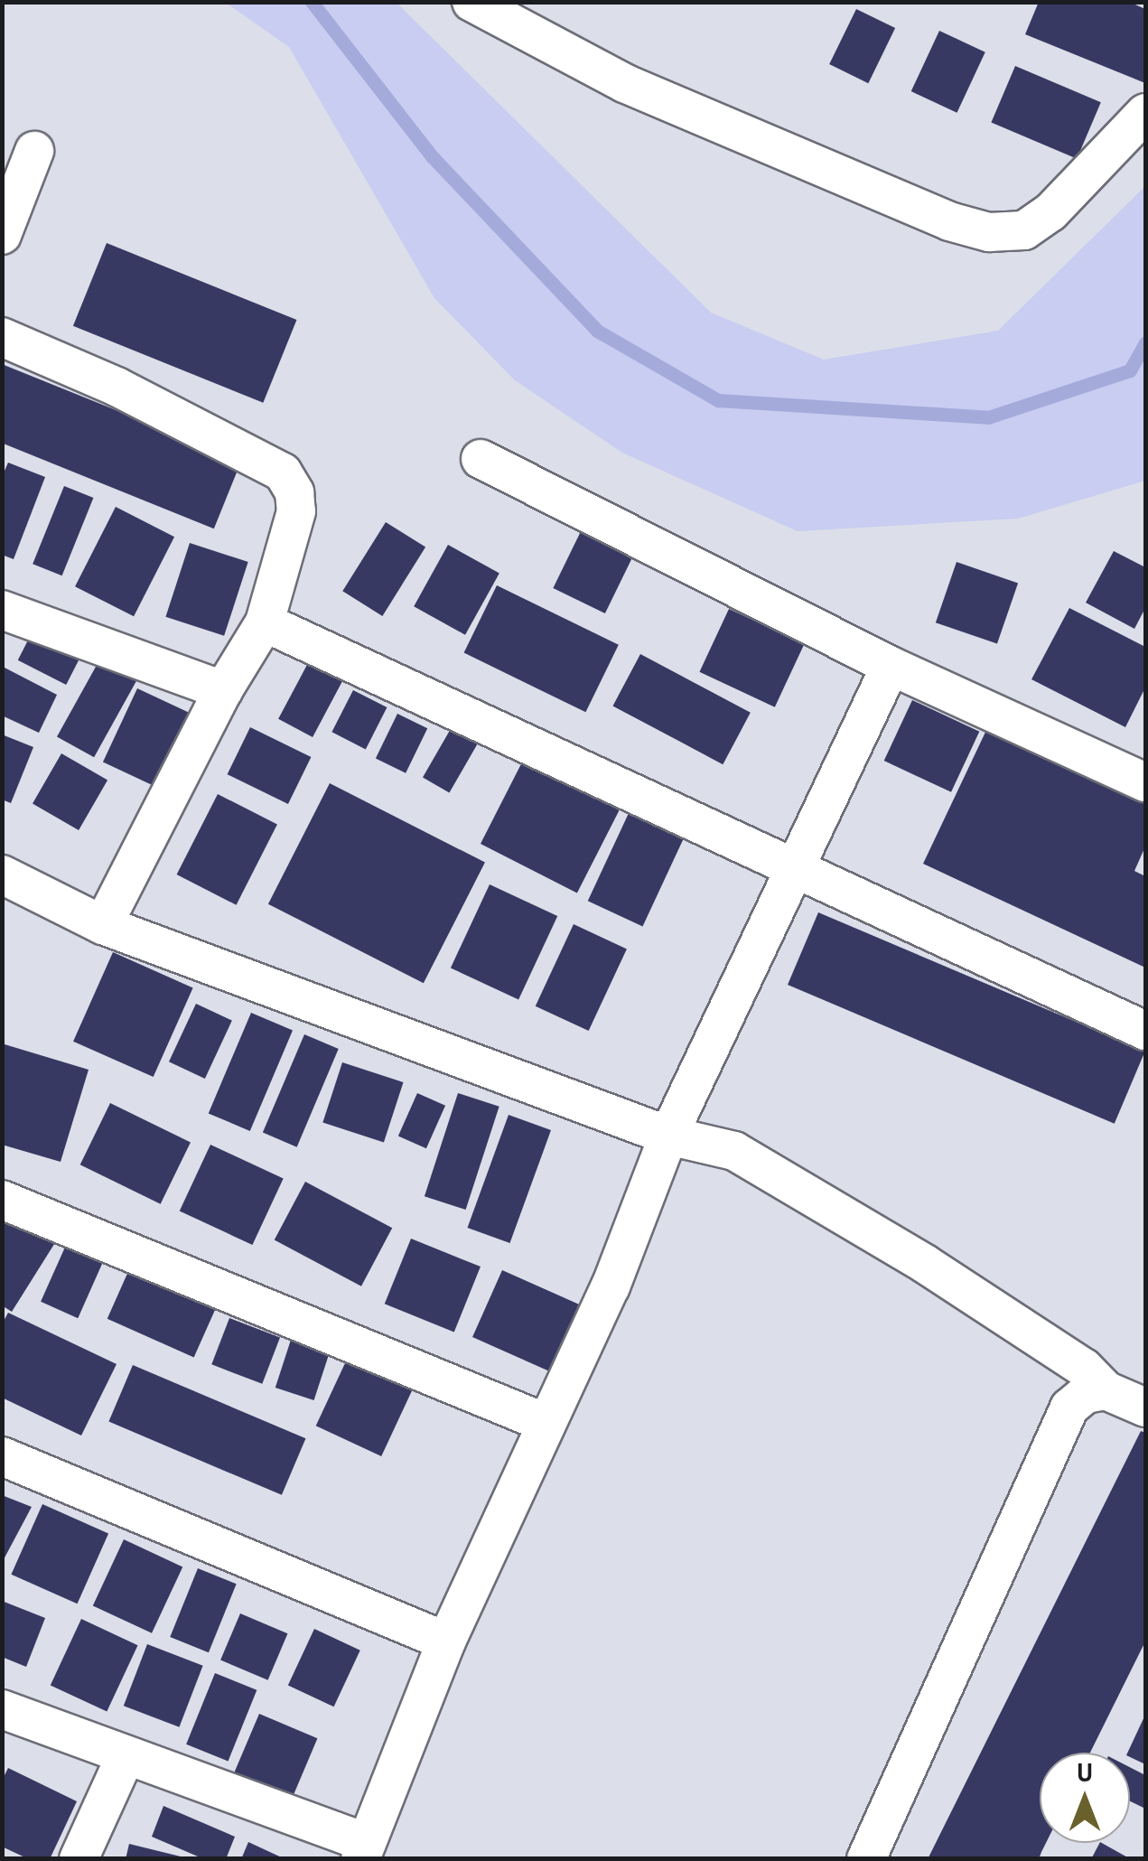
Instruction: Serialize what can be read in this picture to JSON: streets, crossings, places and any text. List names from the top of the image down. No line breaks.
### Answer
{"north":"top"}
